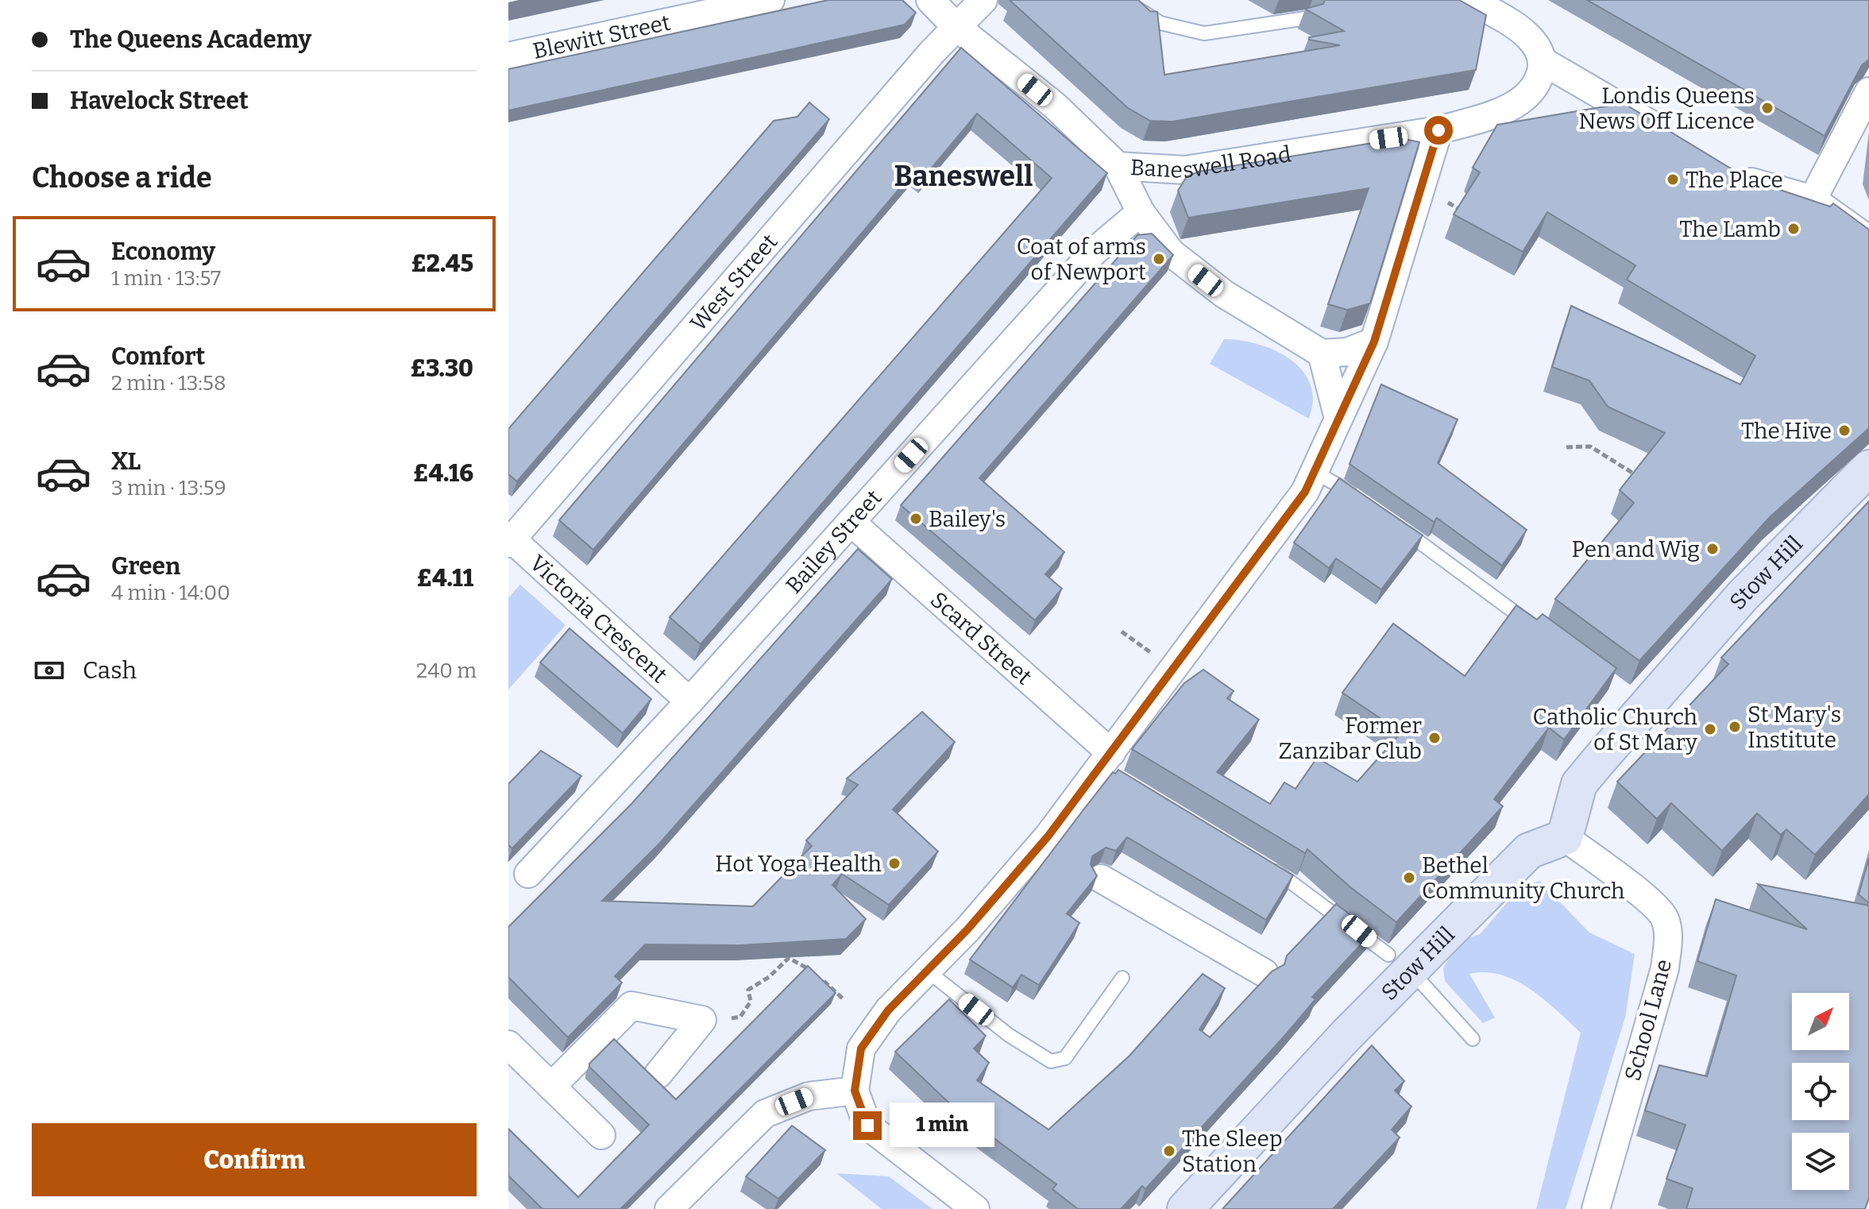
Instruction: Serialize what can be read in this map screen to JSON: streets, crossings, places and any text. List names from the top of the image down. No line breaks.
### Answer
{"streets":{"street":["Blewitt Street","Baneswell Road","West Street","Bailey Street","Stow Hill","Victoria Crescent","Scard Street","School Lane"]},"crossings":[["Baneswell Road","West Street"],["West Street","Victoria Crescent"],["Bailey Street","Victoria Crescent"],["Bailey Street","Scard Street"],["Stow Hill","School Lane"]],"districts":["Baneswell"],"places":["Londis Queens News Off Licence","The Place","The Lamb","Coat of arms of Newport","The Hive","Bailey's","Pen and Wig","St Mary's Institute","Catholic Church of St Mary","Former Zanzibar Club","Hot Yoga Health","Bethel Community Church","The Sleep Station"],"north":"top right","page":{"banner":["The Queens Academy","Havelock Street"],"heading":"Choose a ride","list":[{"name":"Economy","note":"1 min · 13:57","value":"£2.45"},{"name":"Comfort","note":"2 min · 13:58","value":"£3.30"},{"name":"XL","note":"3 min · 13:59","value":"£4.16"},{"name":"Green","note":"4 min · 14:00","value":"£4.11"}],"pay":["Cash","240 m"],"bubble":"1 min","buttons":"Confirm"}}
